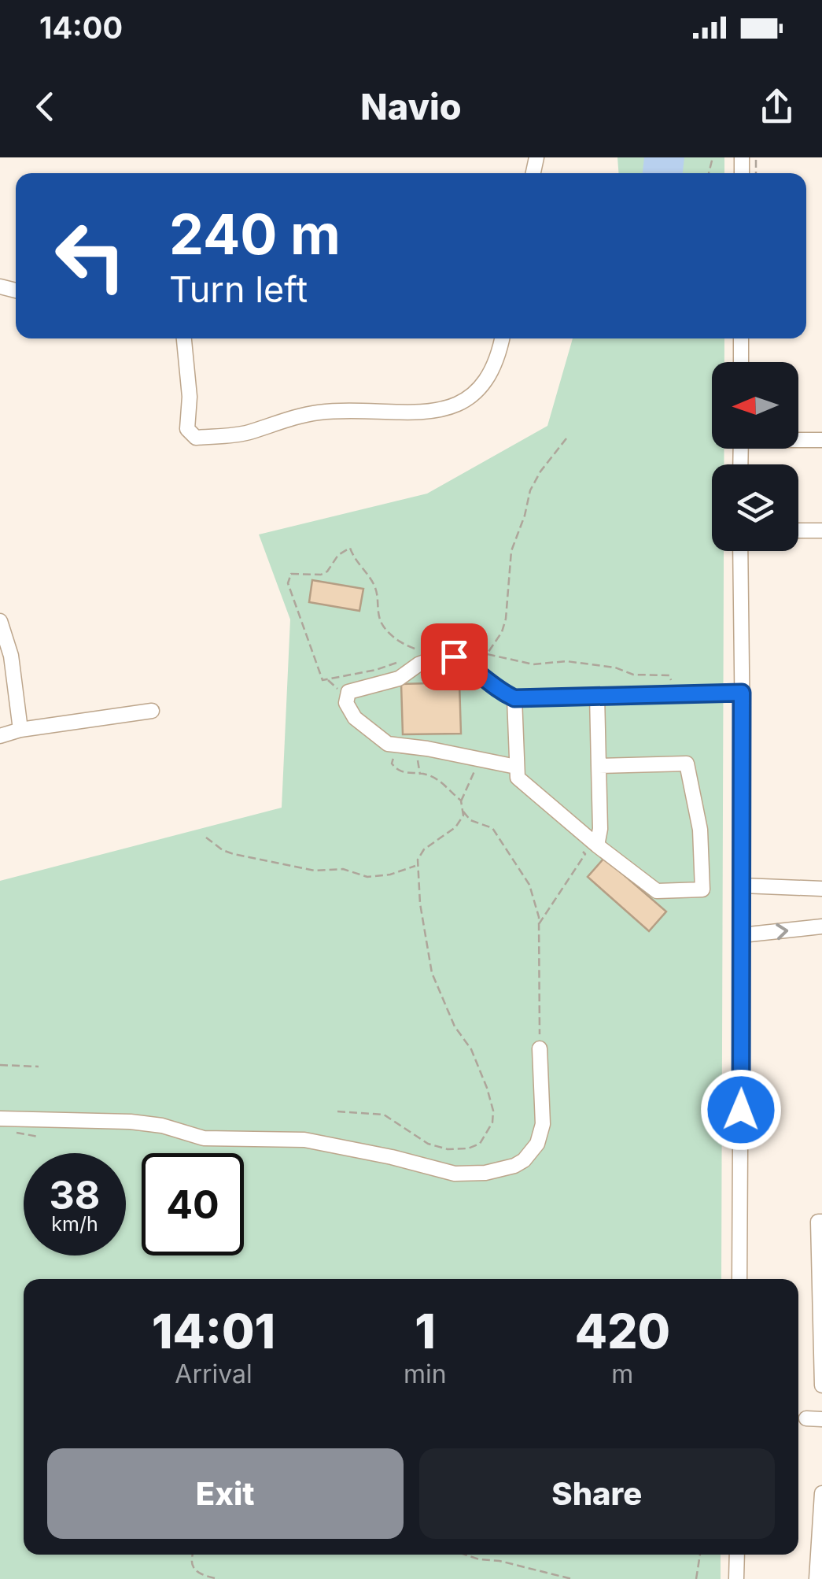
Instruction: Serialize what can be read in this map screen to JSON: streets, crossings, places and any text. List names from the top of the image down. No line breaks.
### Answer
{"north":"left","page":{"status":"14:00","header":"Navio","turn":["240 m","Turn left"],"speed":"38 km/h","limit":"40","eta":["14:01","Arrival","1","min","420","m"],"buttons":["Exit","Share"]}}
